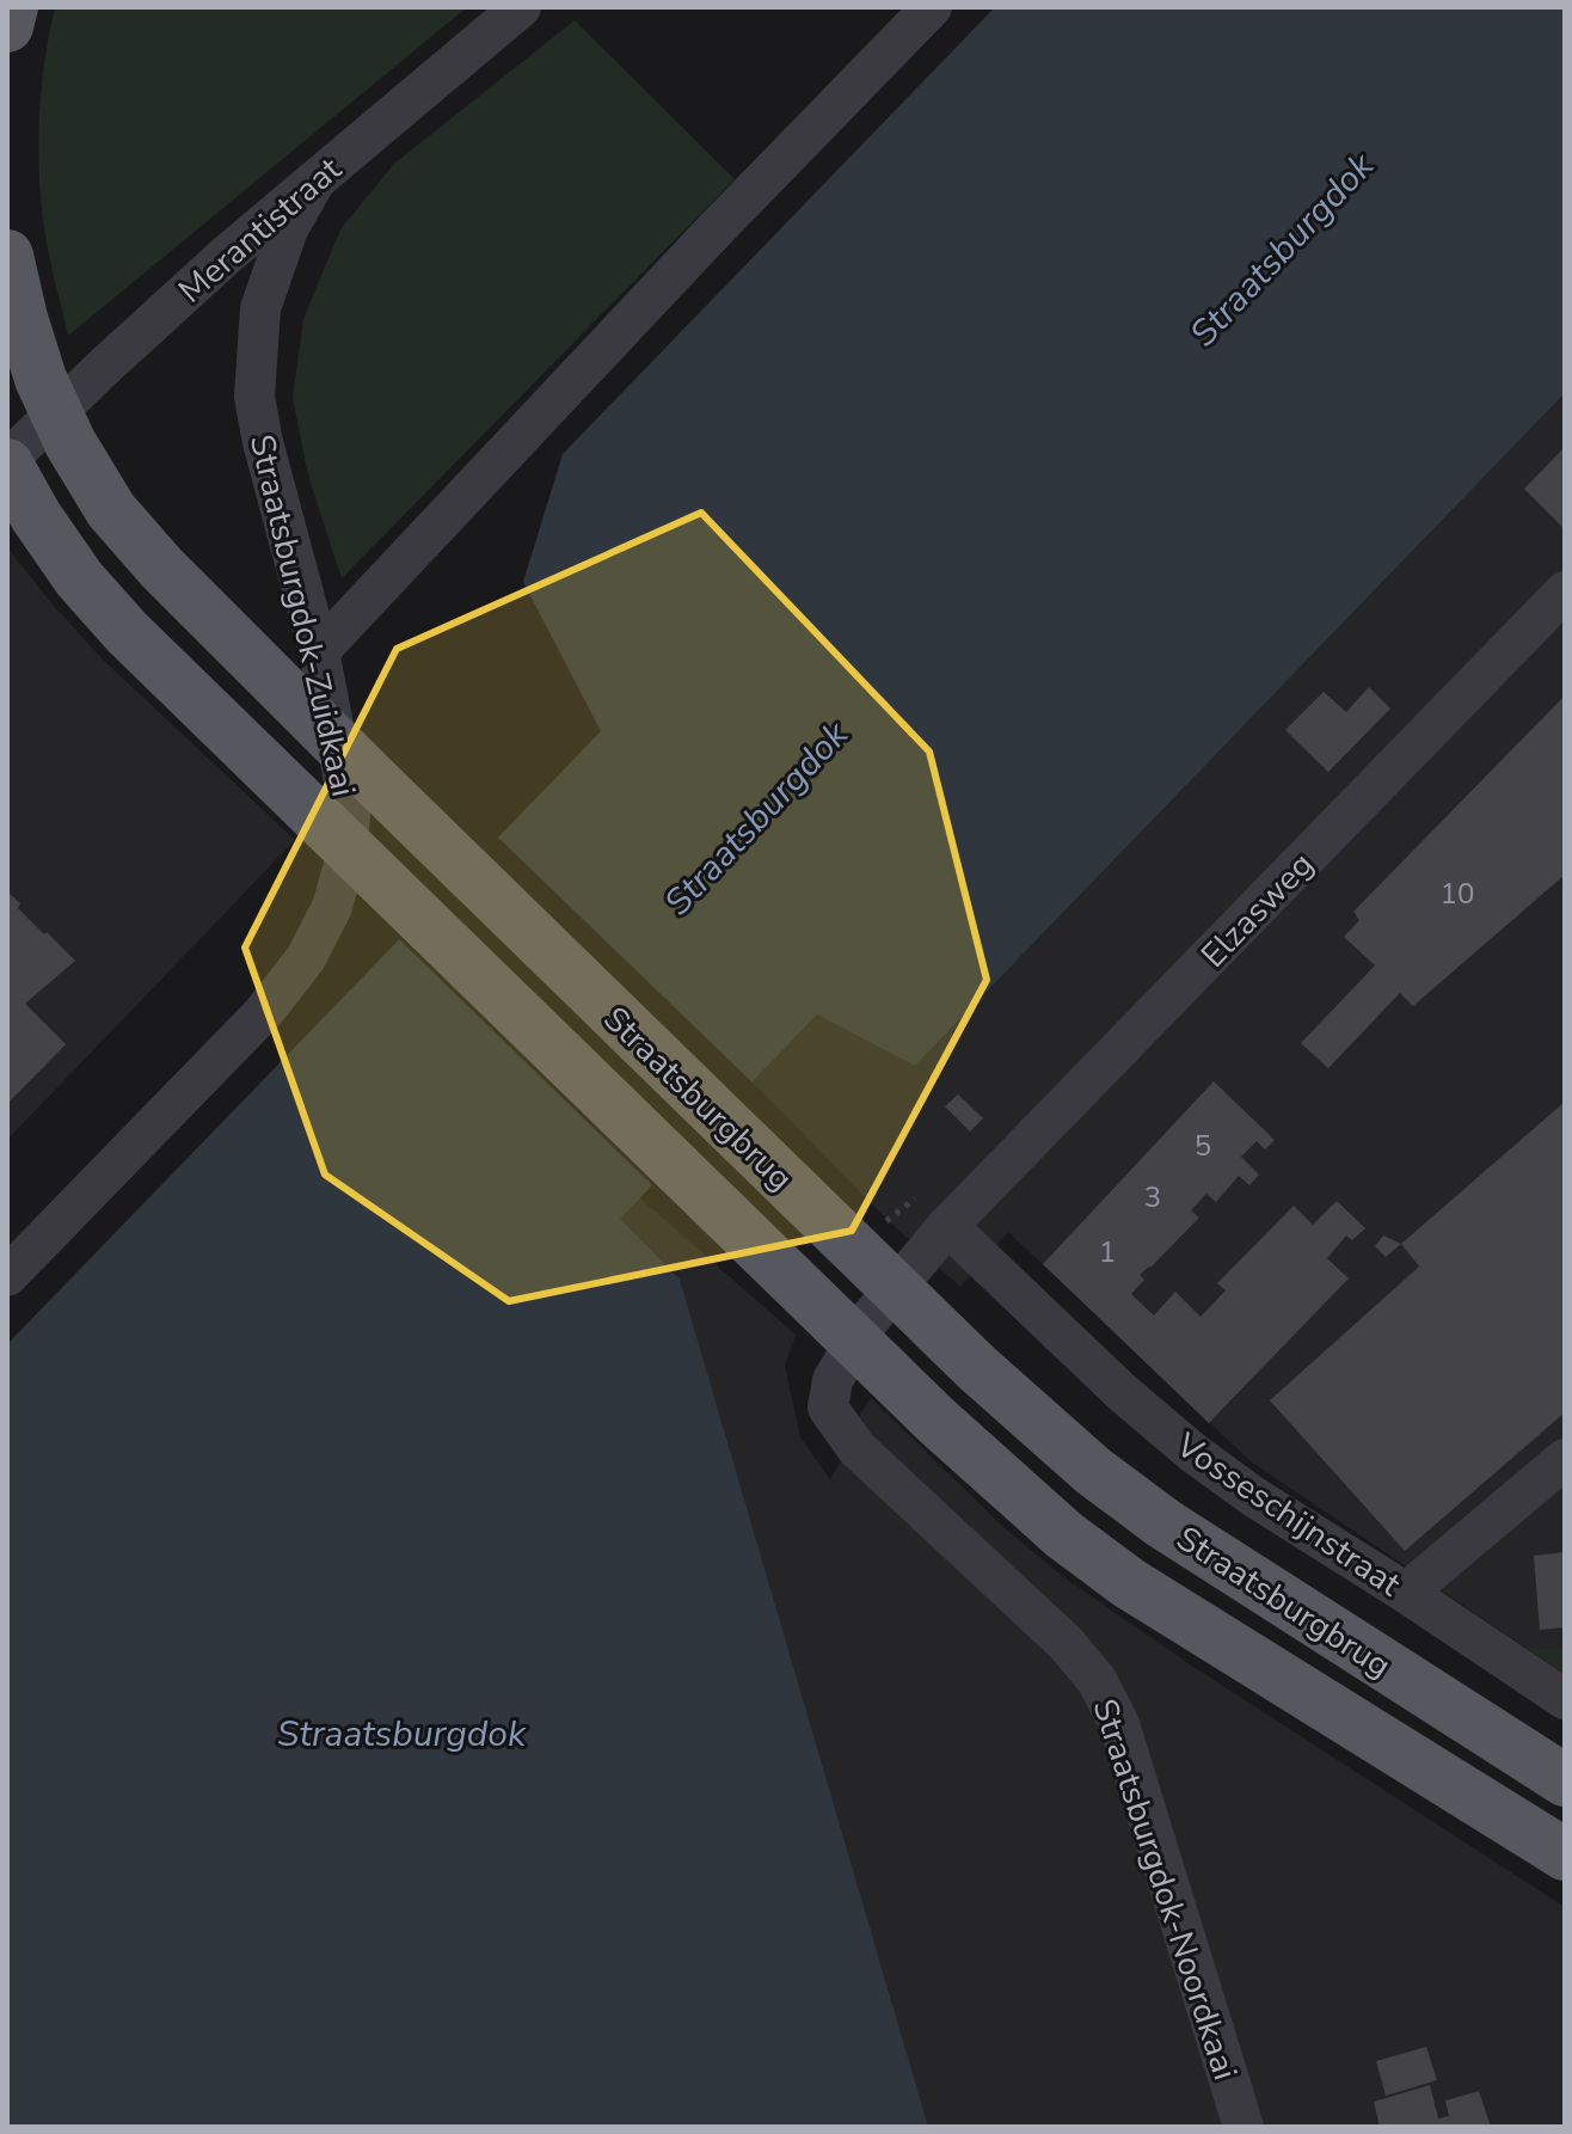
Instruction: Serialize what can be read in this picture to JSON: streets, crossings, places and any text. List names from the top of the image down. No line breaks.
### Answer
{"streets":{"main road":["Straatsburgbrug"],"street":["Merantistraat","Straatsburgdok-Zuidkaai","Elzasweg","Vosseschijnstraat","Straatsburgdok-Noordkaai"]},"crossings":[["Merantistraat","Straatsburgdok-Zuidkaai"],["Merantistraat","Straatsburgbrug"],["Elzasweg","Vosseschijnstraat"],["Elzasweg","Straatsburgdok-Noordkaai"],["Vosseschijnstraat","Straatsburgdok-Noordkaai"]],"water":["Straatsburgdok"],"house_numbers":["10","5","3","1"]}
